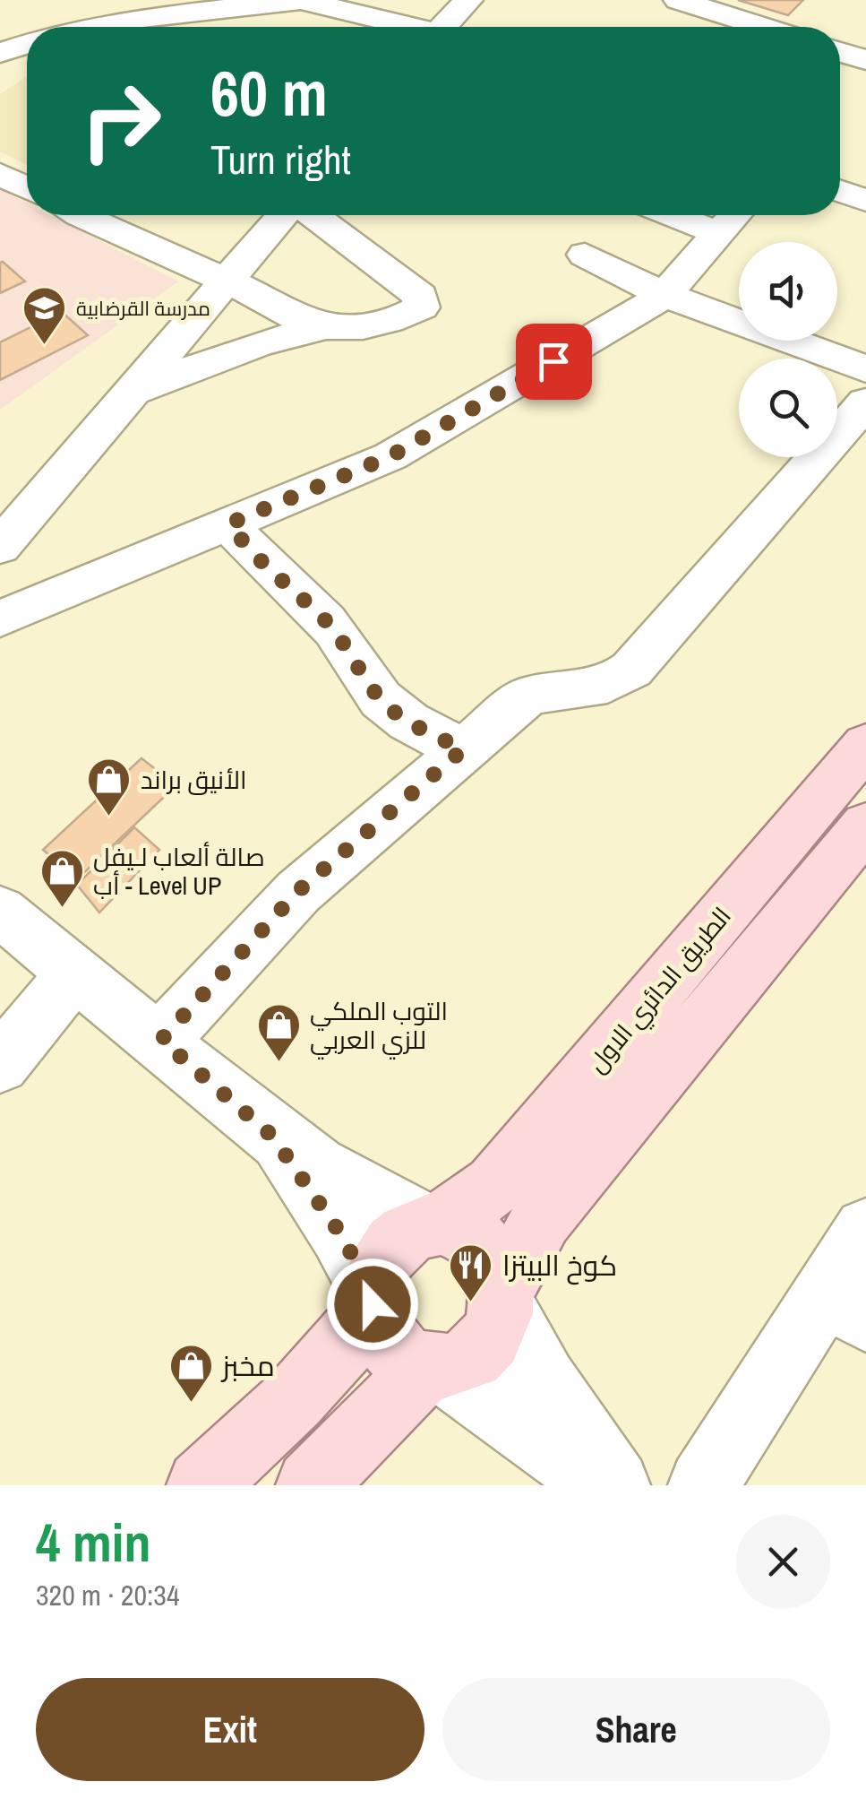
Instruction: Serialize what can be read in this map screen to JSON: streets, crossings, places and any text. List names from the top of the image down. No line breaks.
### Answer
{"streets":{"main road":["الطريق الدائري الاول"]},"places":{"school or university":["مدرسة القرضابية"],"shop":["الأنيق براند","صالة ألعاب لـيفل أب - Level UP","التوب الملكي للزي العربي","مخبز"],"restaurant":["كوخ البيتزا"]},"page":{"turn":["60 m","Turn right"],"heading":["4 min","320 m · 20:34"],"buttons":["Exit","Share"]}}
